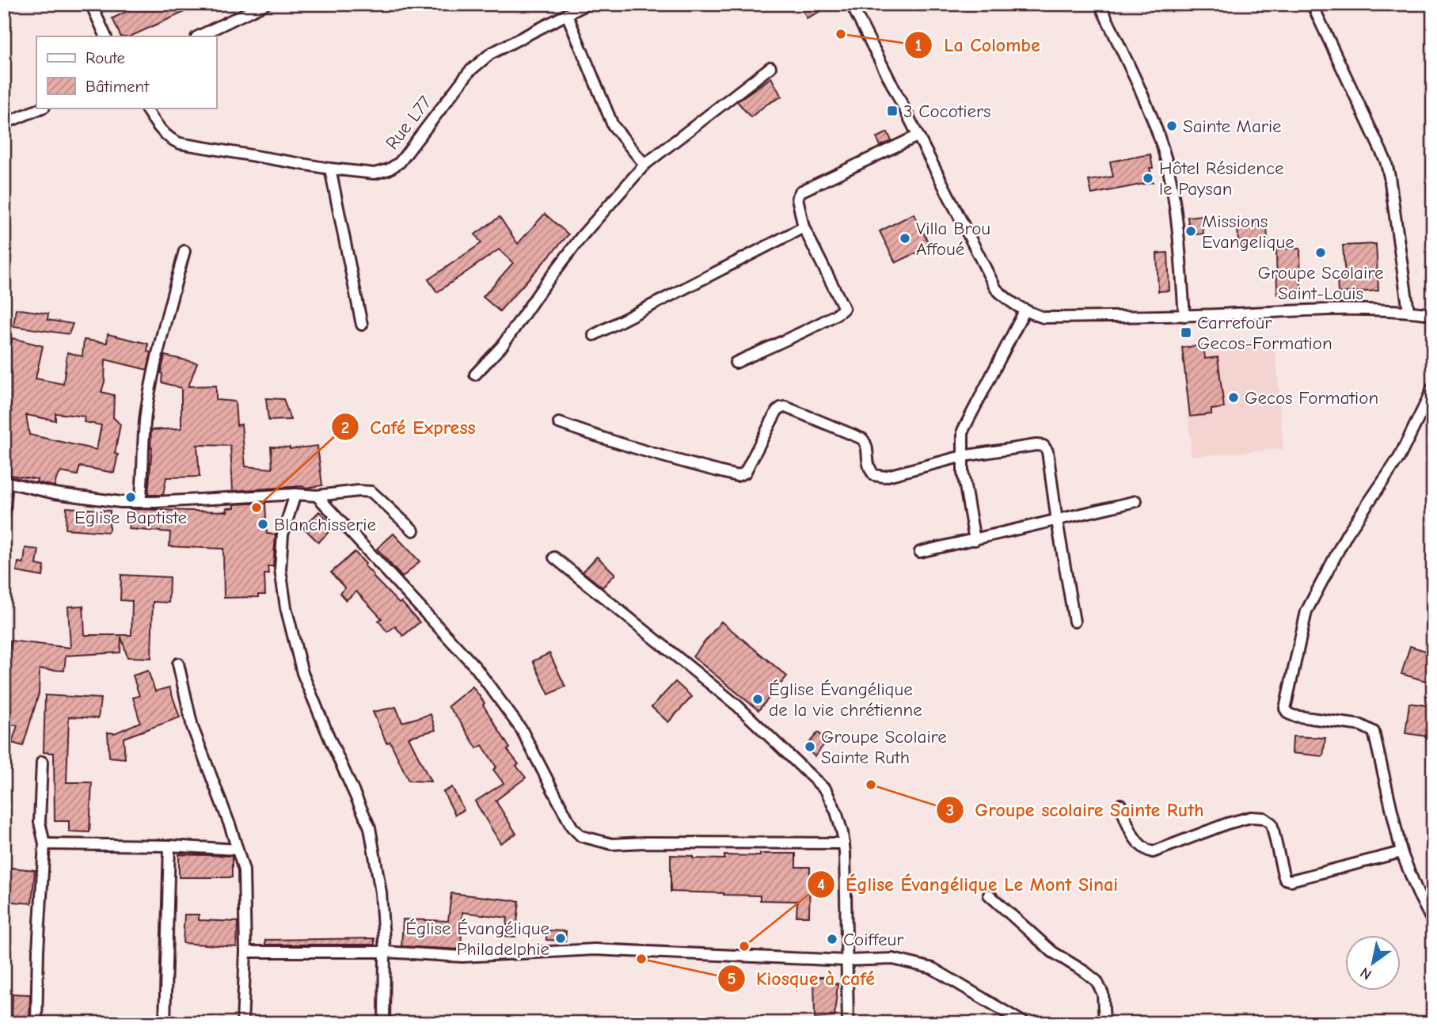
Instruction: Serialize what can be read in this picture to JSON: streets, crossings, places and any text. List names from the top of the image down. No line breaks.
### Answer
{"streets":{"street":["Rue L77"]},"places":{"other":["La Colombe","Sainte Marie","Hôtel Résidence le Paysan","Missions Evangelique","Villa Brou Affoué","Groupe Scolaire Saint-Louis","Gecos Formation","Eglise Baptiste","Café Express","Blanchisserie","Église Évangélique de la vie chrétienne","Groupe Scolaire Sainte Ruth","Groupe scolaire Sainte Ruth","Église Évangélique Philadelphie","Coiffeur","Église Évangélique Le Mont Sinai","Kiosque à café"],"transit":["3 Cocotiers","Carrefour Gecos-Formation"]},"legend":["Route","Bâtiment"],"north":"bottom left"}
